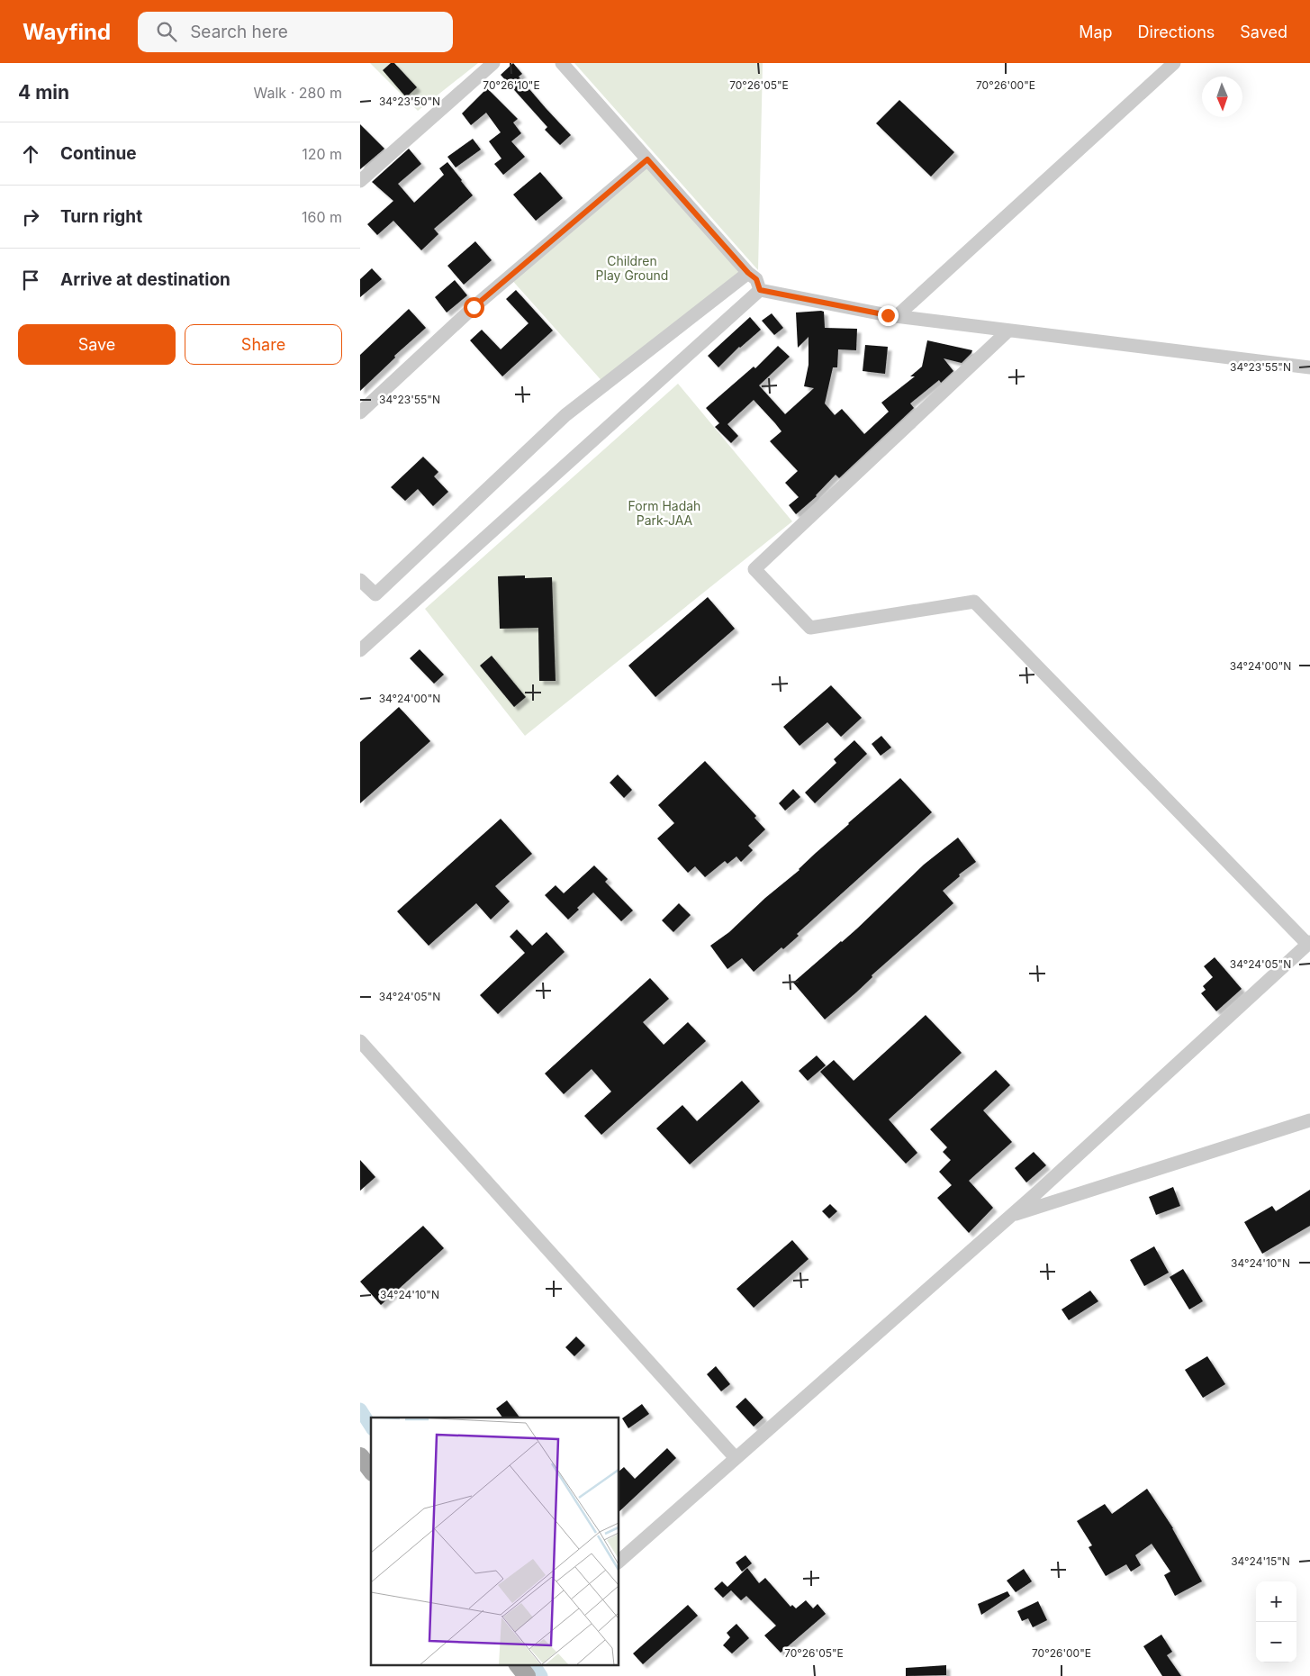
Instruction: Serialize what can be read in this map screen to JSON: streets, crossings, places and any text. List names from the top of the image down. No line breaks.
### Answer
{"parks":["Children Play Ground","Form Hadah Park-JAA"],"north":"bottom","page":{"header":"Wayfind","search":"Search here","nav":["Map","Directions","Saved"],"heading":["4 min","Walk · 280 m"],"list":[["Continue","120 m"],["Turn right","160 m"],"Arrive at destination"],"buttons":["Save","Share"],"map_buttons":["+","−"]},"coordinates":["70°26'10\"E","70°26'05\"E","70°26'00\"E","34°23'50\"N","34°23'55\"N","34°24'00\"N","34°24'05\"N","34°24'10\"N","34°24'15\"N"]}
